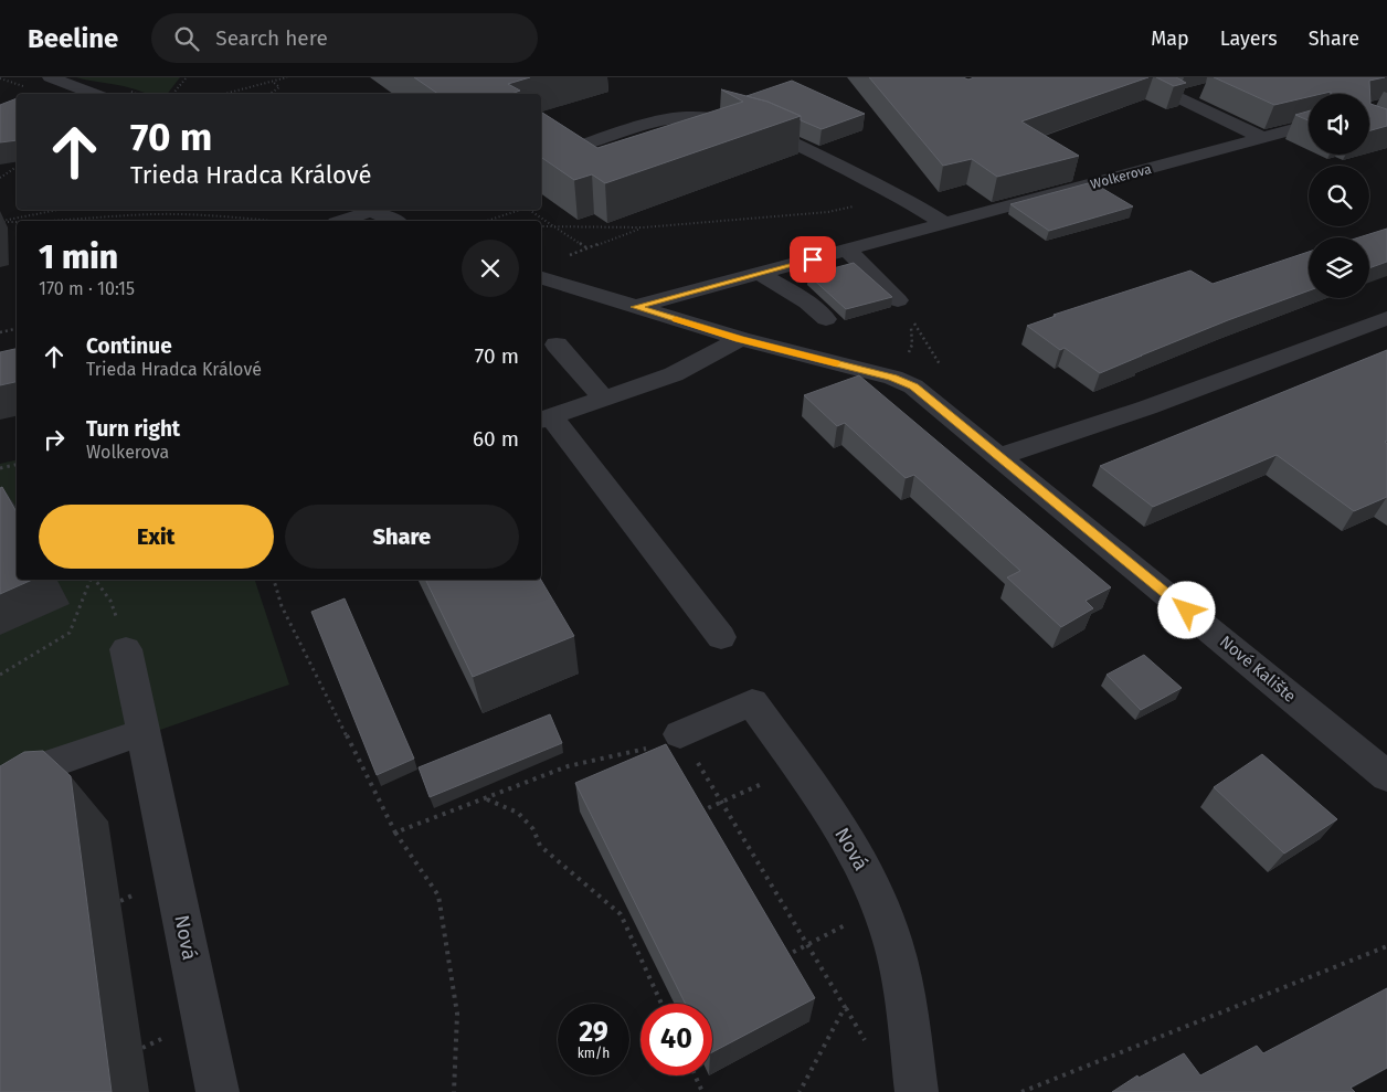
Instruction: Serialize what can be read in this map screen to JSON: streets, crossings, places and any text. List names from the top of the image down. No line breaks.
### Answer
{"streets":{"street":["Wolkerova","Nové Kalište","Nová"]},"crossings":[["Wolkerova","Nové Kalište"]],"page":{"header":"Beeline","search":"Search here","nav":["Map","Layers","Share"],"turn":["70 m","Trieda Hradca Králové"],"heading":["1 min","170 m · 10:15"],"list":[{"name":"Continue","note":"Trieda Hradca Králové","value":"70 m"},{"name":"Turn right","note":"Wolkerova","value":"60 m"}],"buttons":["Exit","Share"],"speed":"29 km/h","limit":"40"}}
